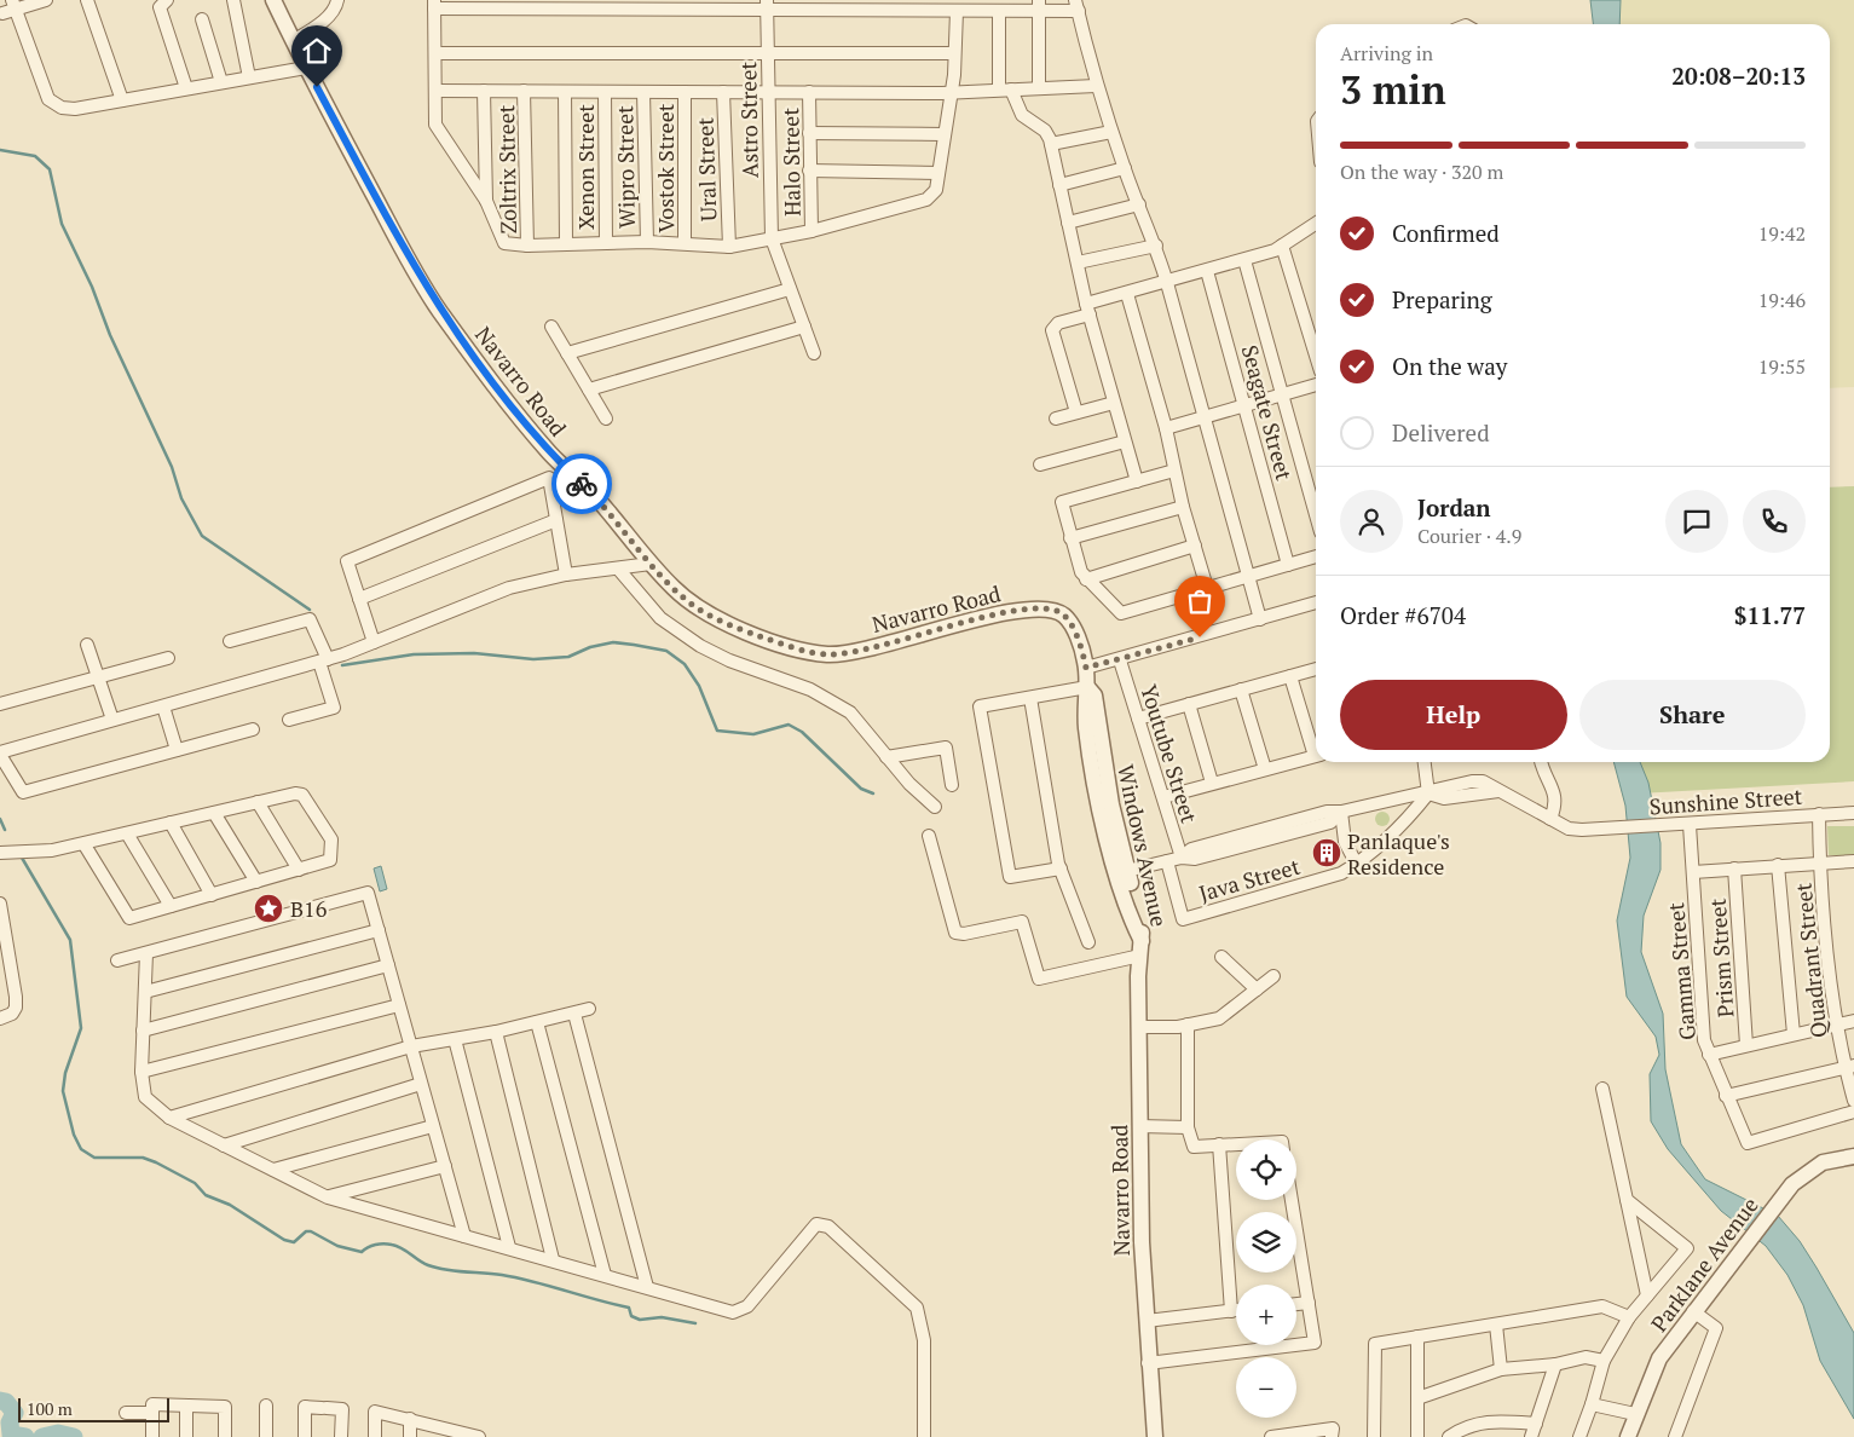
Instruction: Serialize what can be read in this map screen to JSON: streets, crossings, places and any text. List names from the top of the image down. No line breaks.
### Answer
{"streets":{"street":["Astro Street","Halo Street","Xenon Street","Wipro Street","Vostok Street","Zoltrix Street","Ural Street","Navarro Road","Seagate Street","Youtube Street","Sunshine Street","Windows Avenue","Java Street","Prism Street","Quadrant Street","Gamma Street","Parklane Avenue"]},"crossings":[["Navarro Road","Windows Avenue"],["Youtube Street","Sunshine Street"],["Sunshine Street","Windows Avenue"],["Sunshine Street","Java Street"],["Sunshine Street","Quadrant Street"],["Sunshine Street","Gamma Street"]],"places":{"building":["Panlaque's Residence"],"place":["B16"]},"scale_bar":"100 m","page":{"heading":["3 min","Arriving in","20:08–20:13"],"panel":["Jordan","Courier · 4.9","Order #6704","$11.77"],"bar":"On the way · 320 m","list":[["Confirmed","19:42"],["Preparing","19:46"],["On the way","19:55"],"Delivered"],"buttons":["Help","Share"],"map_buttons":["+","−"],"scale":"100 m"}}
